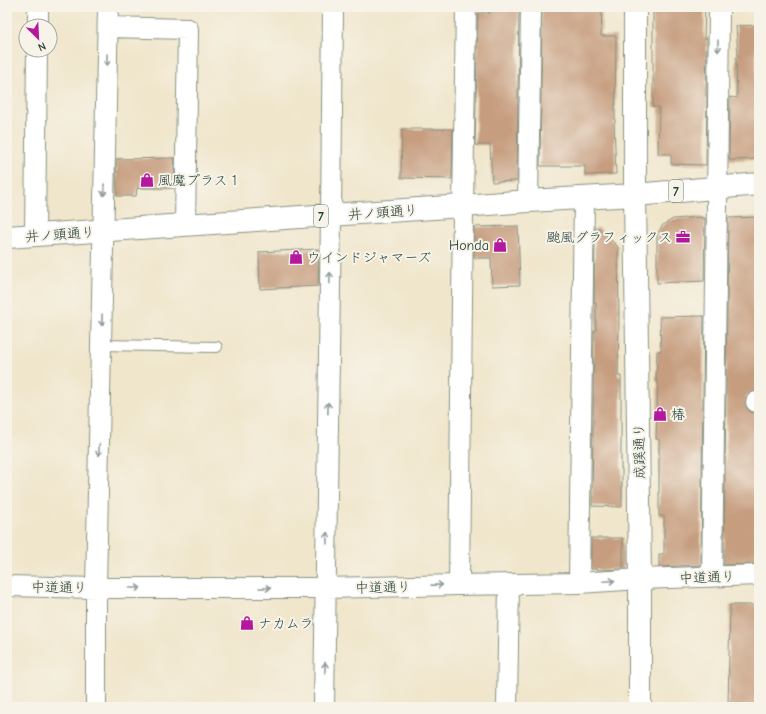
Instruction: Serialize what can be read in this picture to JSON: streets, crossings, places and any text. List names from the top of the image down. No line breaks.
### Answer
{"streets":{"main road":["7","井ノ頭通り","成蹊通り"],"street":["中道通り"]},"crossings":[["井ノ頭通り","成蹊通り"],["成蹊通り","中道通り"]],"one_way":["中道通り"],"places":{"shop":["風魔プラス１","Honda","ウインドジャマーズ","椿","ナカムラ"],"office":["颱風グラフィックス"]},"north":"bottom right"}
